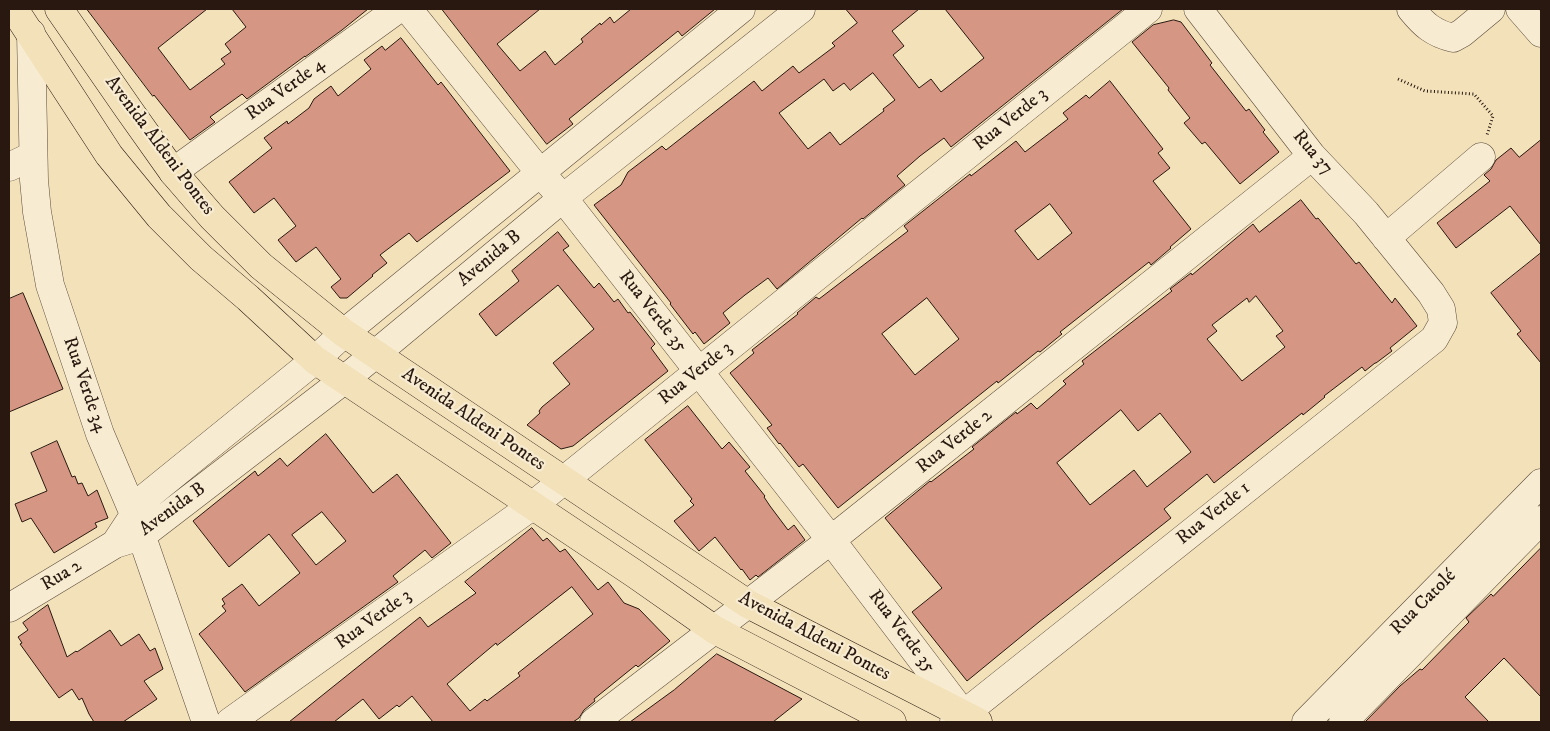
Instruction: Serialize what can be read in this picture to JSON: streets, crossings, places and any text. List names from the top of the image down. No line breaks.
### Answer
{"streets":{"main road":["Avenida Aldeni Pontes"],"street":["Rua Verde 4","Rua Verde 3","Rua 37","Avenida B","Rua Verde 35","Rua Verde 34","Rua Verde 2","Rua Verde 1","Rua 2","Rua Catolé"]},"crossings":[["Rua Verde 4","Avenida Aldeni Pontes"],["Rua Verde 3","Avenida Aldeni Pontes"],["Rua Verde 3","Rua Verde 35"],["Avenida Aldeni Pontes","Avenida B"],["Avenida Aldeni Pontes","Rua Verde 35"],["Avenida Aldeni Pontes","Rua Verde 34"],["Avenida Aldeni Pontes","Rua Verde 2"],["Avenida Aldeni Pontes","Rua Verde 1"],["Rua 37","Rua Verde 2"],["Rua 37","Rua Verde 1"],["Avenida B","Rua Verde 35"],["Avenida B","Rua Verde 34"],["Avenida B","Rua 2"],["Rua Verde 35","Rua Verde 2"],["Rua Verde 35","Rua Verde 1"]]}
